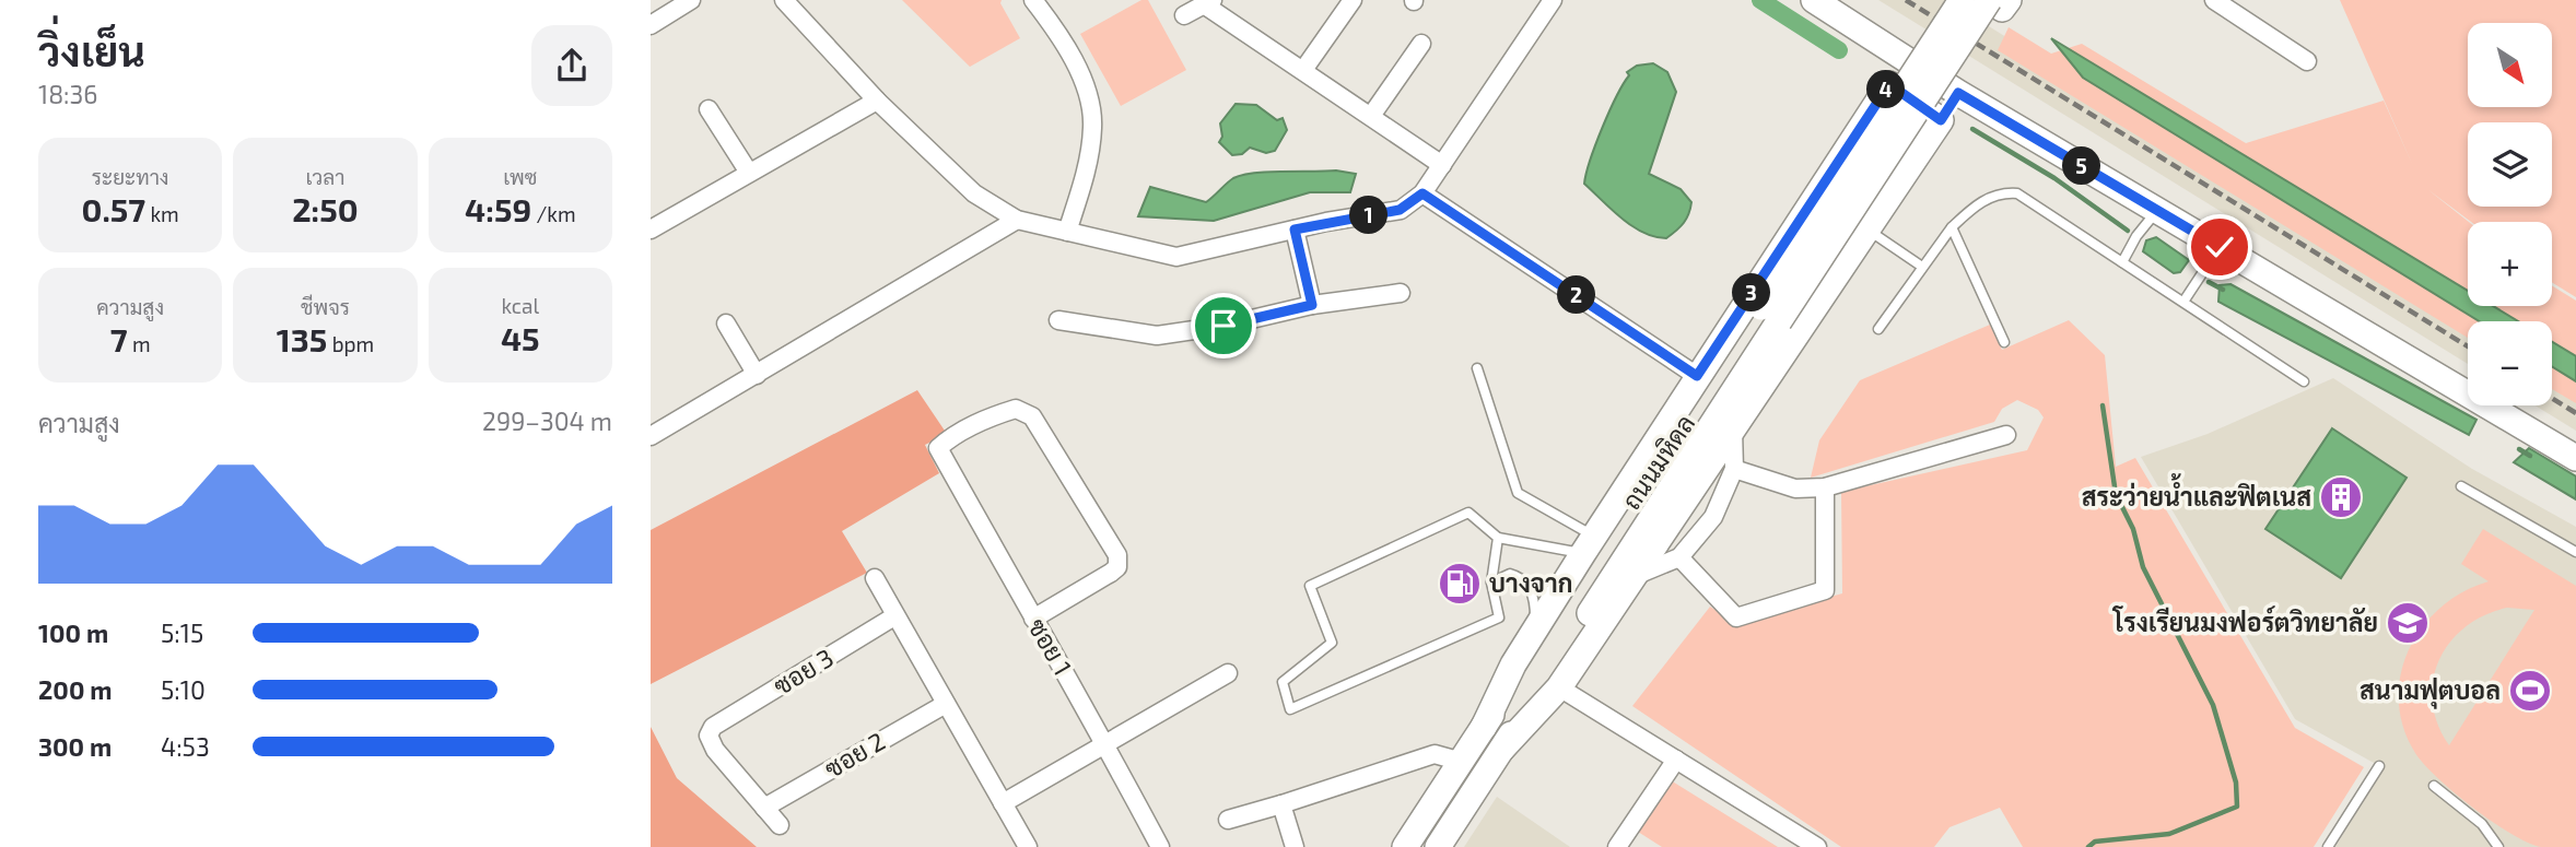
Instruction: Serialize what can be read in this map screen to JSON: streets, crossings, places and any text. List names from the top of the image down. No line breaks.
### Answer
{"streets":{"main road":["ถนนมหิดล"],"street":["ซอย 1","ซอย 3","ซอย 2"]},"crossings":[["ซอย 3","ซอย 2"]],"places":{"building":["สระว่ายน้ำและฟิตเนส"],"fuel station":["บางจาก"],"school or university":["โรงเรียนมงฟอร์ตวิทยาลัย"],"sports":["สนามฟุตบอล"]},"north":"bottom right","page":{"heading":["วิ่งเย็น","18:36"],"map_buttons":["+","−"],"pins":["4","5","1","3","2"],"stats":[["ระยะทาง","0.57 km"],["เวลา","2:50"],["เพซ","4:59 /km"],["ความสูง","7 m"],["ชีพจร","135 bpm"],["kcal","45"]],"chart":["ความสูง","299–304 m"],"list":[{"name":"100 m","note":"5:15"},{"name":"200 m","note":"5:10"},{"name":"300 m","note":"4:53"}]}}
